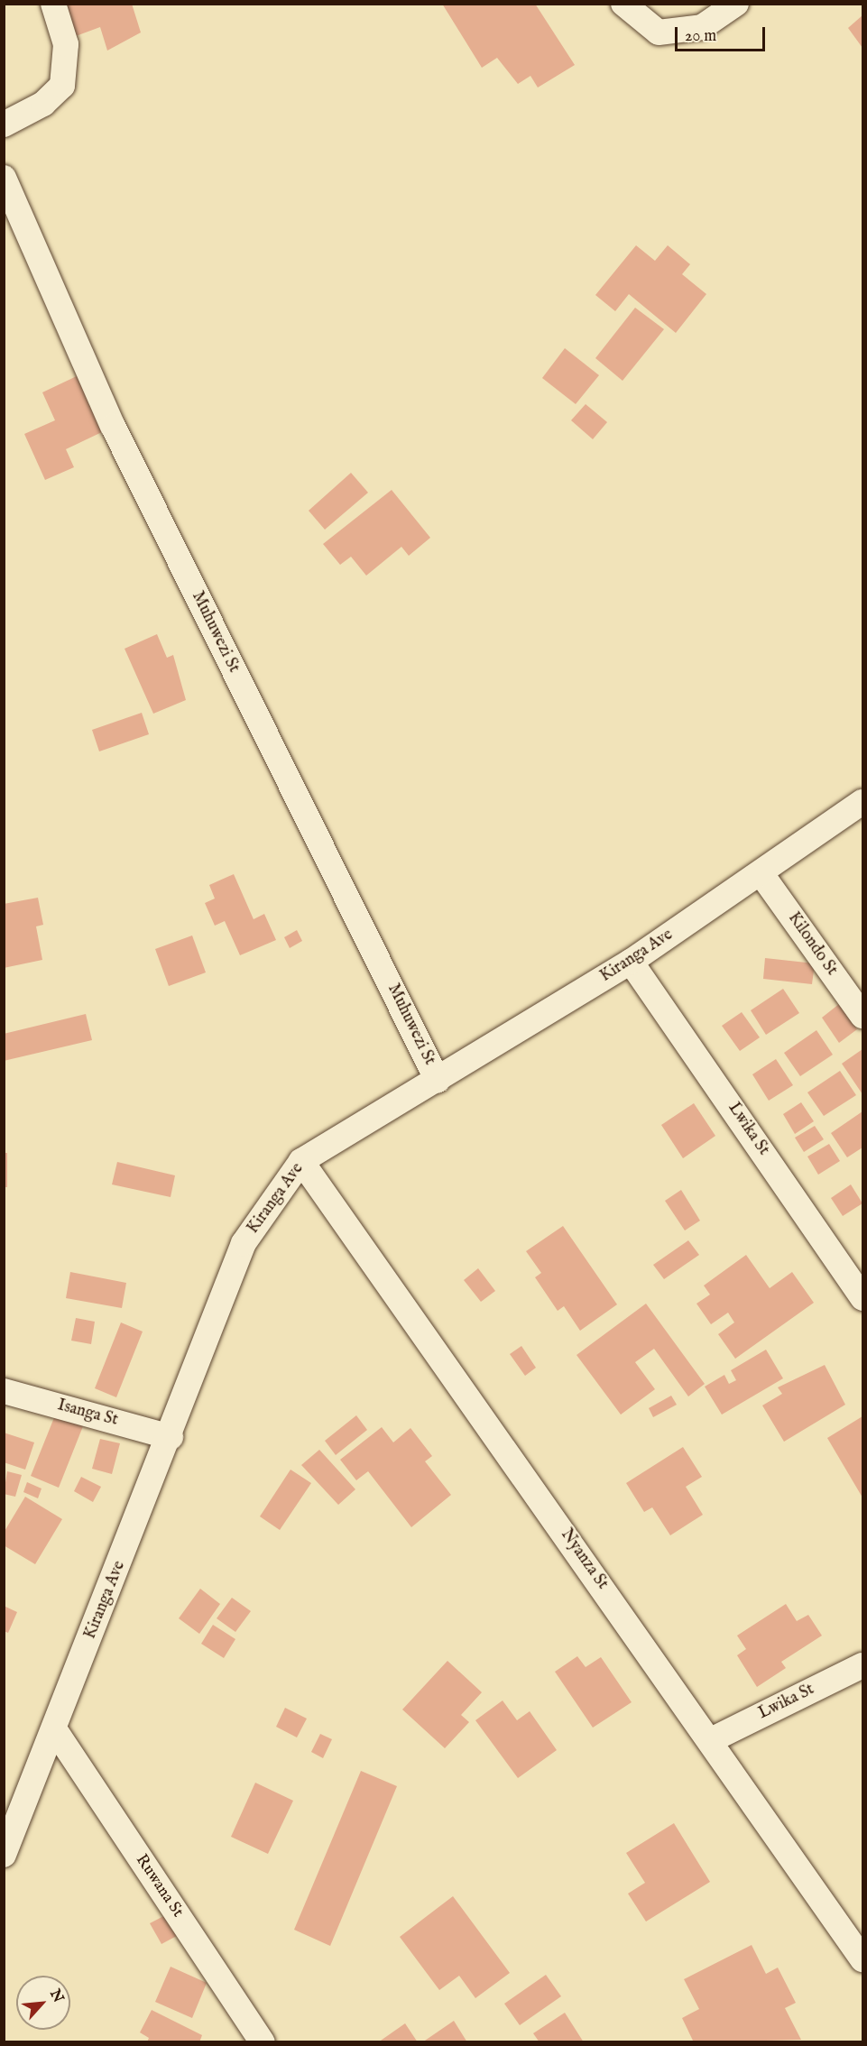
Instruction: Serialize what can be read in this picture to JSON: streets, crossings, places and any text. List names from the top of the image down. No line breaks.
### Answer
{"streets":{"street":["Muhuwezi St","Kilondo St","Kiranga Ave","Lwika St","Isanga St","Nyanza St","Ruwana St"]},"crossings":[["Muhuwezi St","Kiranga Ave"],["Kilondo St","Kiranga Ave"],["Kiranga Ave","Lwika St"],["Kiranga Ave","Isanga St"],["Kiranga Ave","Nyanza St"],["Kiranga Ave","Ruwana St"],["Lwika St","Nyanza St"]],"scale_bar":"20 m","north":"top right"}
